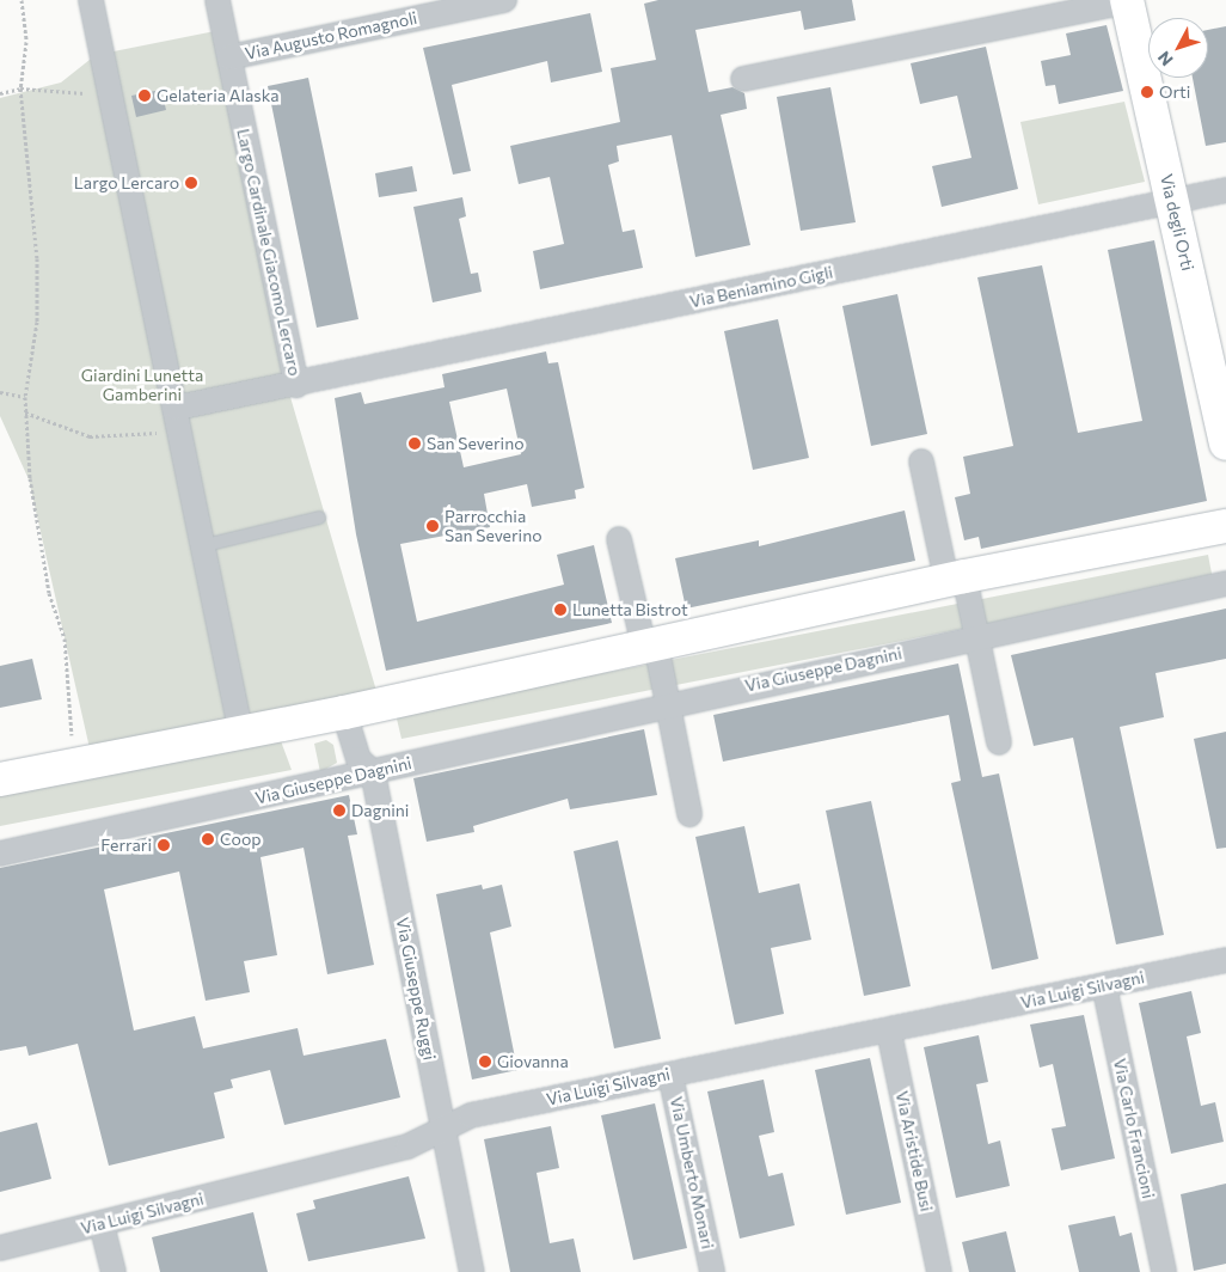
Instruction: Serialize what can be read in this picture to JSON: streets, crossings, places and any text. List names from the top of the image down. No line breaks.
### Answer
{"streets":{"street":["Via Augusto Romagnoli","Via degli Orti","Largo Cardinale Giacomo Lercaro","Via Beniamino Gigli","Via Giuseppe Dagnini","Via Giuseppe Ruggi","Via Luigi Silvagni","Via Carlo Francioni","Via Aristide Busi","Via Umberto Monari"]},"crossings":[["Via Augusto Romagnoli","Largo Cardinale Giacomo Lercaro"],["Via degli Orti","Via Beniamino Gigli"],["Largo Cardinale Giacomo Lercaro","Via Beniamino Gigli"],["Via Giuseppe Dagnini","Via Giuseppe Ruggi"],["Via Giuseppe Ruggi","Via Luigi Silvagni"],["Via Luigi Silvagni","Via Carlo Francioni"],["Via Luigi Silvagni","Via Aristide Busi"],["Via Luigi Silvagni","Via Umberto Monari"]],"parks":["Giardini Lunetta Gamberini"],"places":["Orti","Gelateria Alaska","Largo Lercaro","San Severino","Parrocchia San Severino","Lunetta Bistrot","Dagnini","Coop","Ferrari","Giovanna"],"north":"bottom left"}
